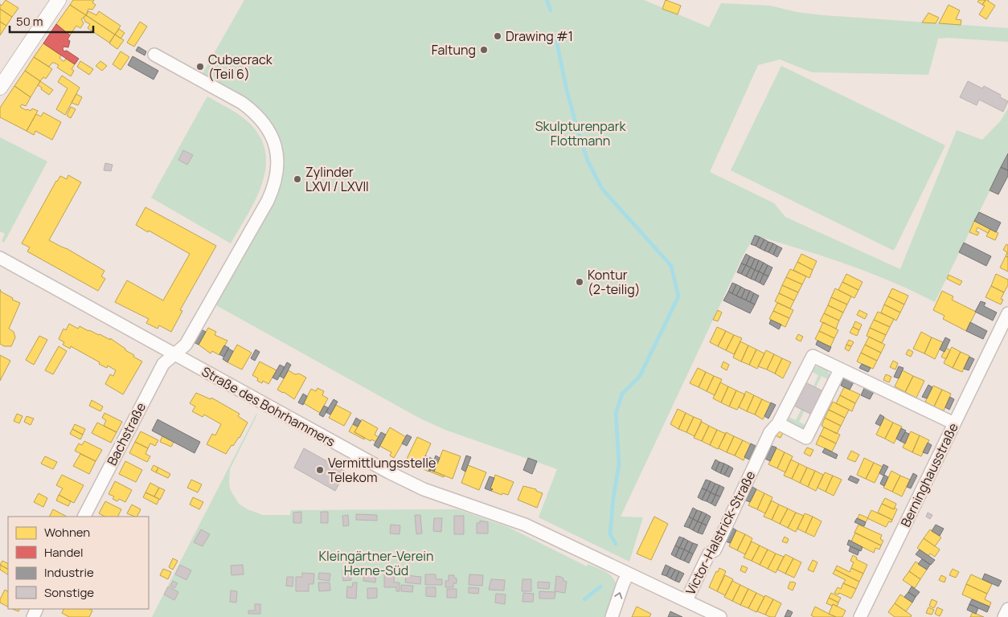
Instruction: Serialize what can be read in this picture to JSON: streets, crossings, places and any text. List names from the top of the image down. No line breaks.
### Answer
{"streets":{"street":["Straße des Bohrhammers","Bachstraße","Berninghausstraße","Victor-Halstrick-Straße"]},"crossings":[["Straße des Bohrhammers","Bachstraße"],["Straße des Bohrhammers","Victor-Halstrick-Straße"],["Berninghausstraße","Victor-Halstrick-Straße"]],"parks":["Skulpturenpark Flottmann","Kleingärtner-Verein Herne-Süd"],"places":["Drawing #1","Faltung","Cubecrack (Teil 6)","Zylinder LXVI / LXVII","Kontur (2-teilig)","Vermittlungsstelle Telekom"],"legend":["Wohnen","Handel","Industrie","Sonstige"],"scale_bar":"50 m"}
